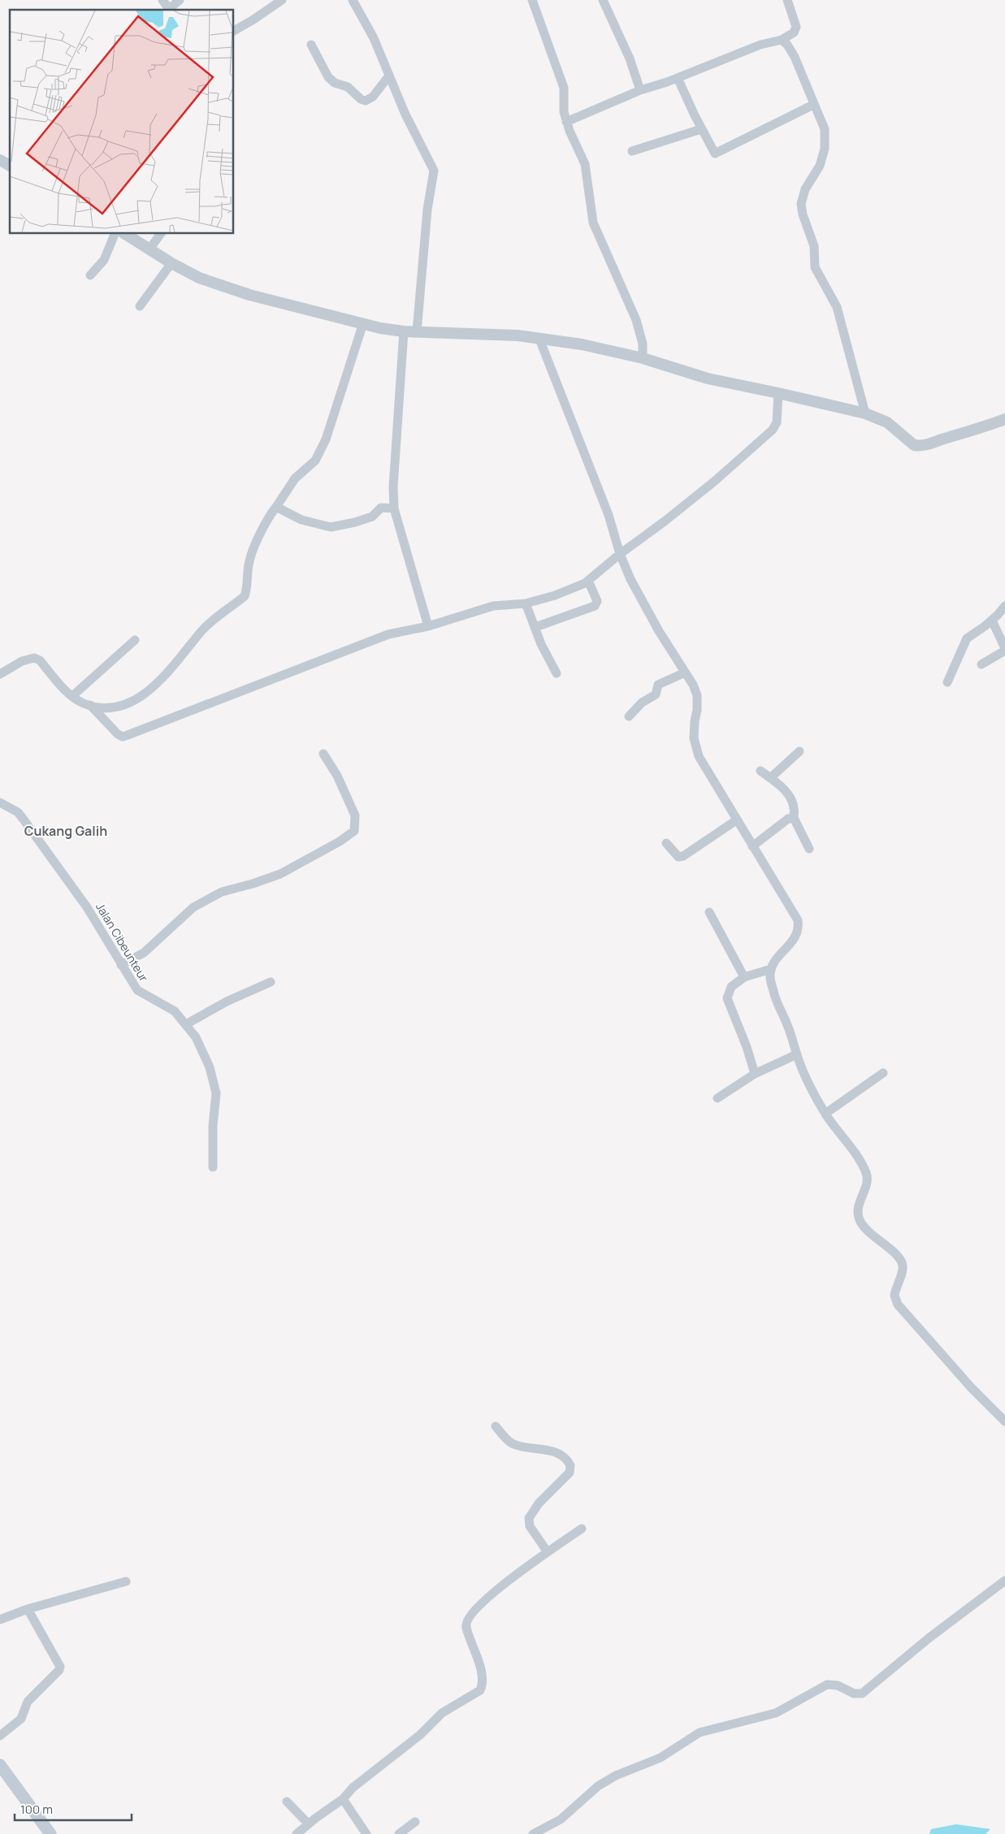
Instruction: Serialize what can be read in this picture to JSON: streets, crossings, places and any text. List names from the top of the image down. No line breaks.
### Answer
{"streets":{"street":["Jalan Cibeunteur"]},"districts":["Cukang Galih"],"scale_bar":"100 m"}
